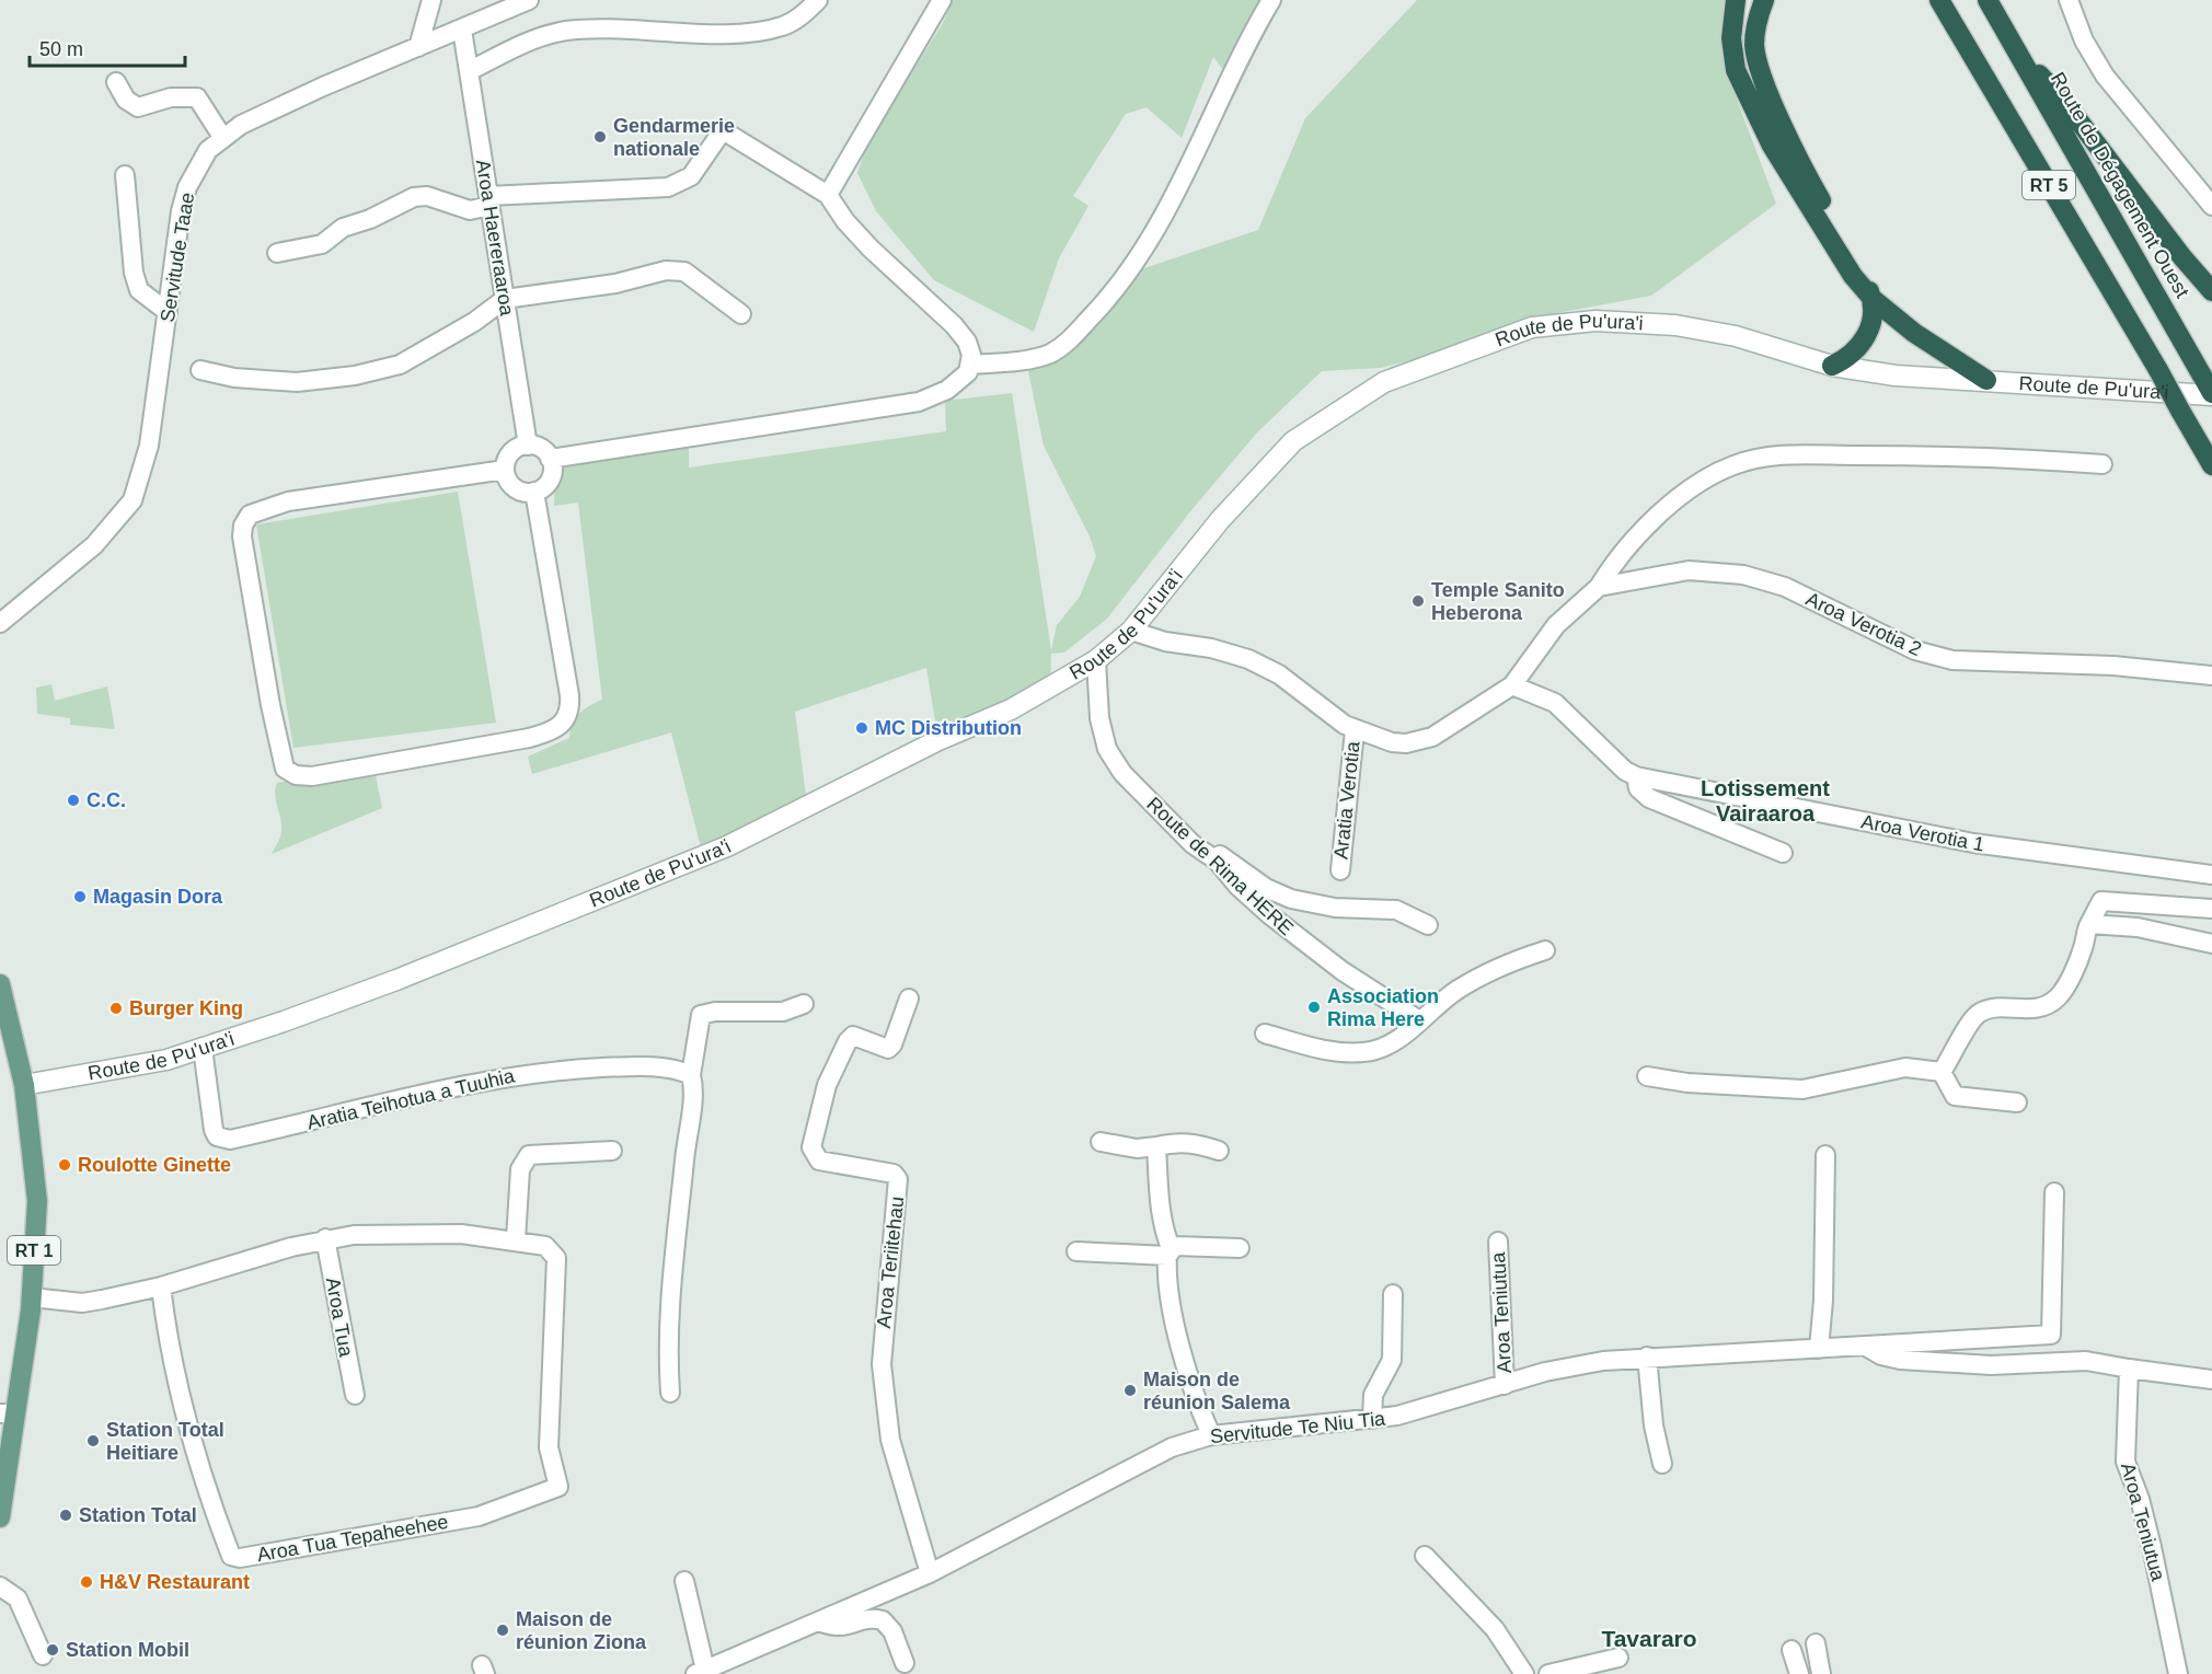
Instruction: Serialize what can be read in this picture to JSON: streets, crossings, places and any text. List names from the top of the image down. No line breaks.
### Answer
{"streets":{"highway":["RT 5","Route de Dégagement Ouest"],"main road":["Route de Pu'ura'i","RT 1"],"street":["Aroa Haereraaroa","Servitude Taae","Aroa Verotia 2","Aratia Verotia","Aroa Verotia 1","Route de Rima HERE","Aratia Teihotua a Tuuhia","Aroa Teriitehau","Aroa Teniutua","Aroa Tua","Servitude Te Niu Tia","Aroa Tua Tepaheehee"]},"crossings":[["Route de Dégagement Ouest","Route de Pu'ura'i"],["Aroa Haereraaroa","Servitude Taae"],["Route de Pu'ura'i","Aroa Verotia 2"],["Route de Pu'ura'i","Route de Rima HERE"],["Route de Pu'ura'i","Aratia Teihotua a Tuuhia"],["Route de Pu'ura'i","RT 1"],["Aroa Verotia 2","Aratia Verotia"],["Aroa Verotia 2","Aroa Verotia 1"],["Aroa Teriitehau","Servitude Te Niu Tia"],["Aroa Teniutua","Servitude Te Niu Tia"]],"districts":["Lotissement Vairaaroa","Tavararo"],"places":["Gendarmerie nationale","Temple Sanito Heberona","MC Distribution","C.C.","Magasin Dora","Association Rima Here","Burger King","Roulotte Ginette","Maison de réunion Salema","Station Total Heitiare","Station Total","H&V Restaurant","Maison de réunion Ziona","Station Mobil"],"scale_bar":"50 m"}
